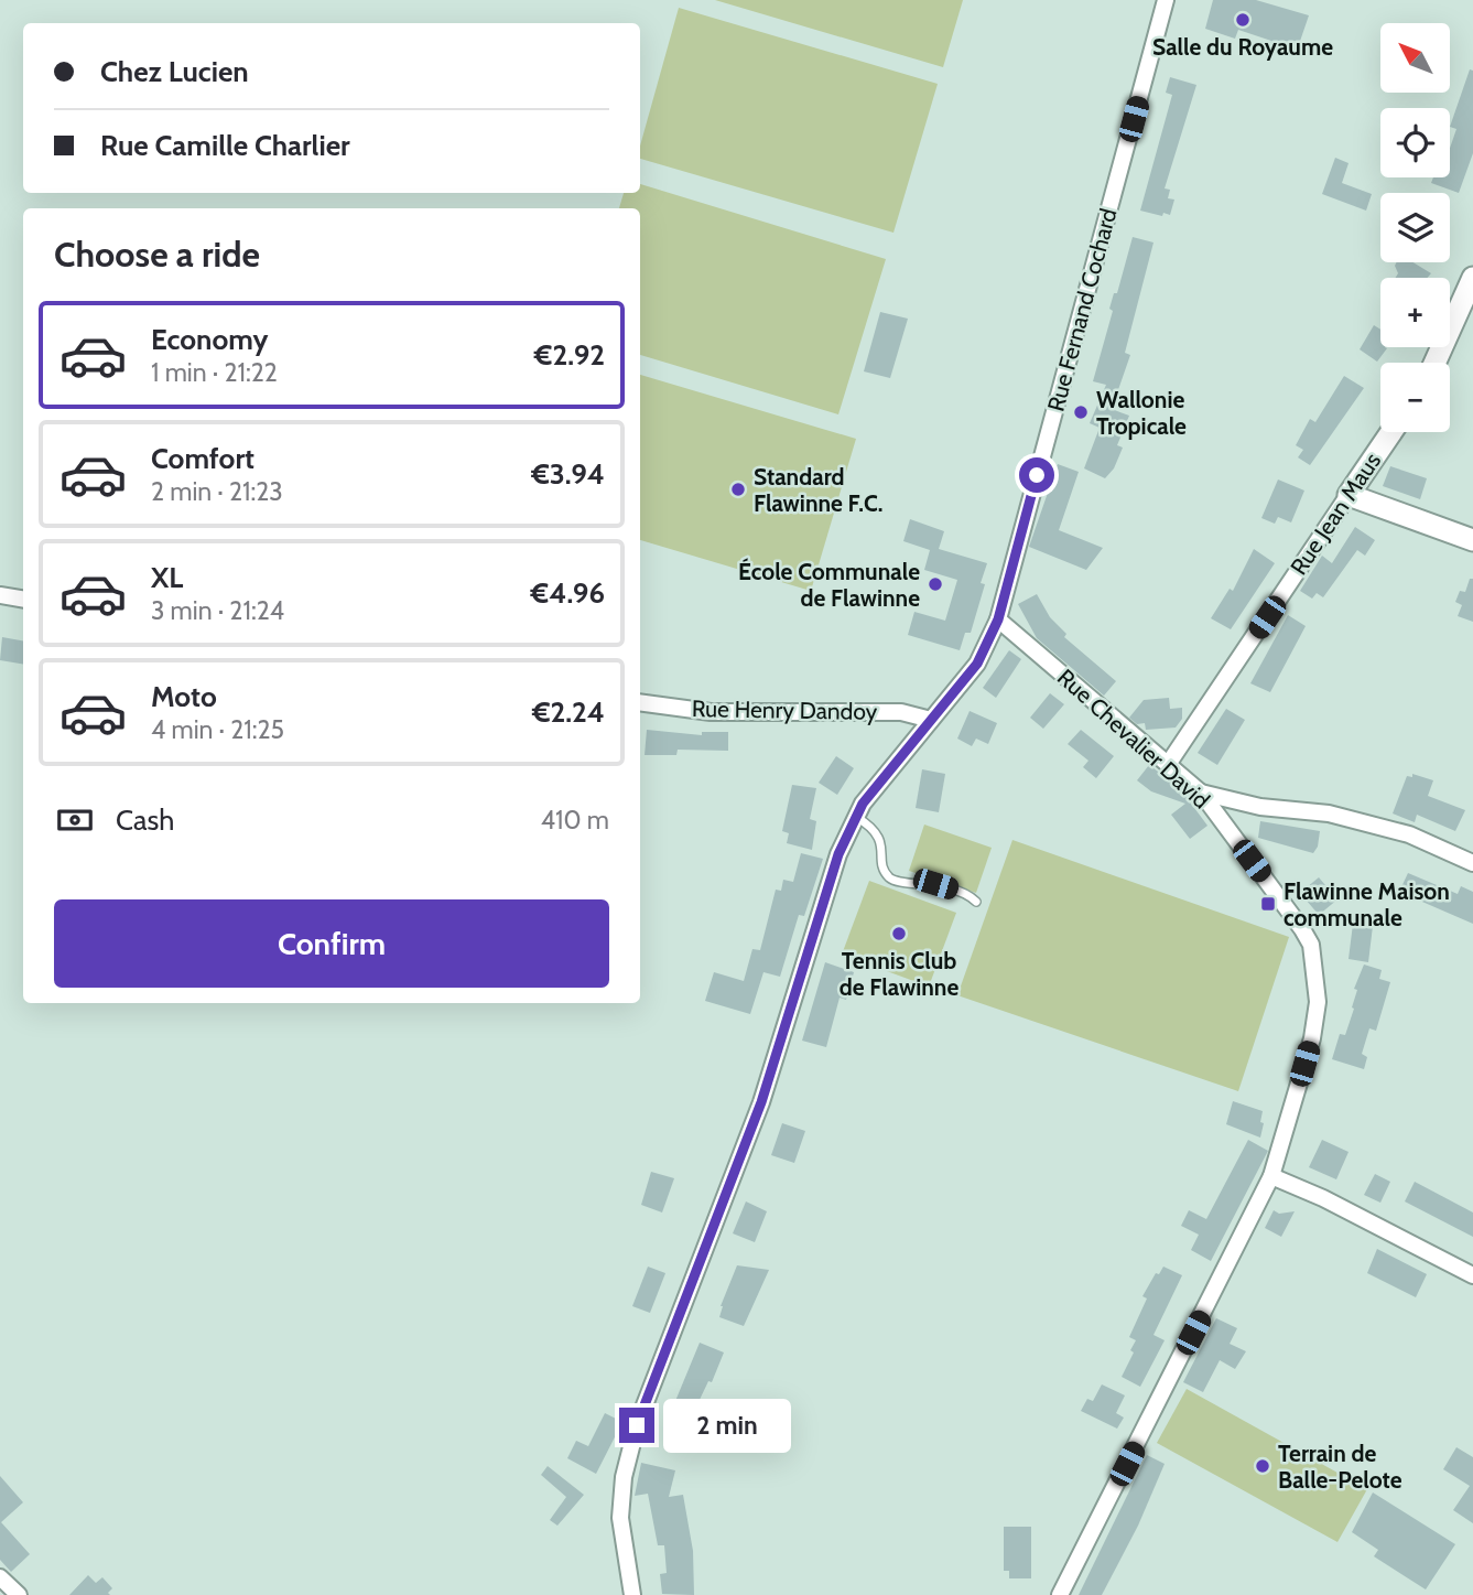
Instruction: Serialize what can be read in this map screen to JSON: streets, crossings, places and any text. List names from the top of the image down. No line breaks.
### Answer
{"streets":{"street":["Rue Fernand Cochard","Rue Jean Maus","Rue Henry Dandoy","Rue Chevalier David"]},"crossings":[["Rue Fernand Cochard","Rue Henry Dandoy"],["Rue Fernand Cochard","Rue Chevalier David"],["Rue Jean Maus","Rue Chevalier David"]],"places":{"other":["Salle du Royaume","Wallonie Tropicale","Standard Flawinne F.C.","École Communale de Flawinne","Tennis Club de Flawinne","Terrain de Balle-Pelote"],"transit":["Flawinne Maison communale"]},"north":"top left","page":{"map_buttons":["+","−"],"banner":["Chez Lucien","Rue Camille Charlier"],"heading":"Choose a ride","list":[{"name":"Economy","note":"1 min · 21:22","value":"€2.92"},{"name":"Comfort","note":"2 min · 21:23","value":"€3.94"},{"name":"XL","note":"3 min · 21:24","value":"€4.96"},{"name":"Moto","note":"4 min · 21:25","value":"€2.24"}],"pay":["Cash","410 m"],"buttons":"Confirm","bubble":"2 min"}}
